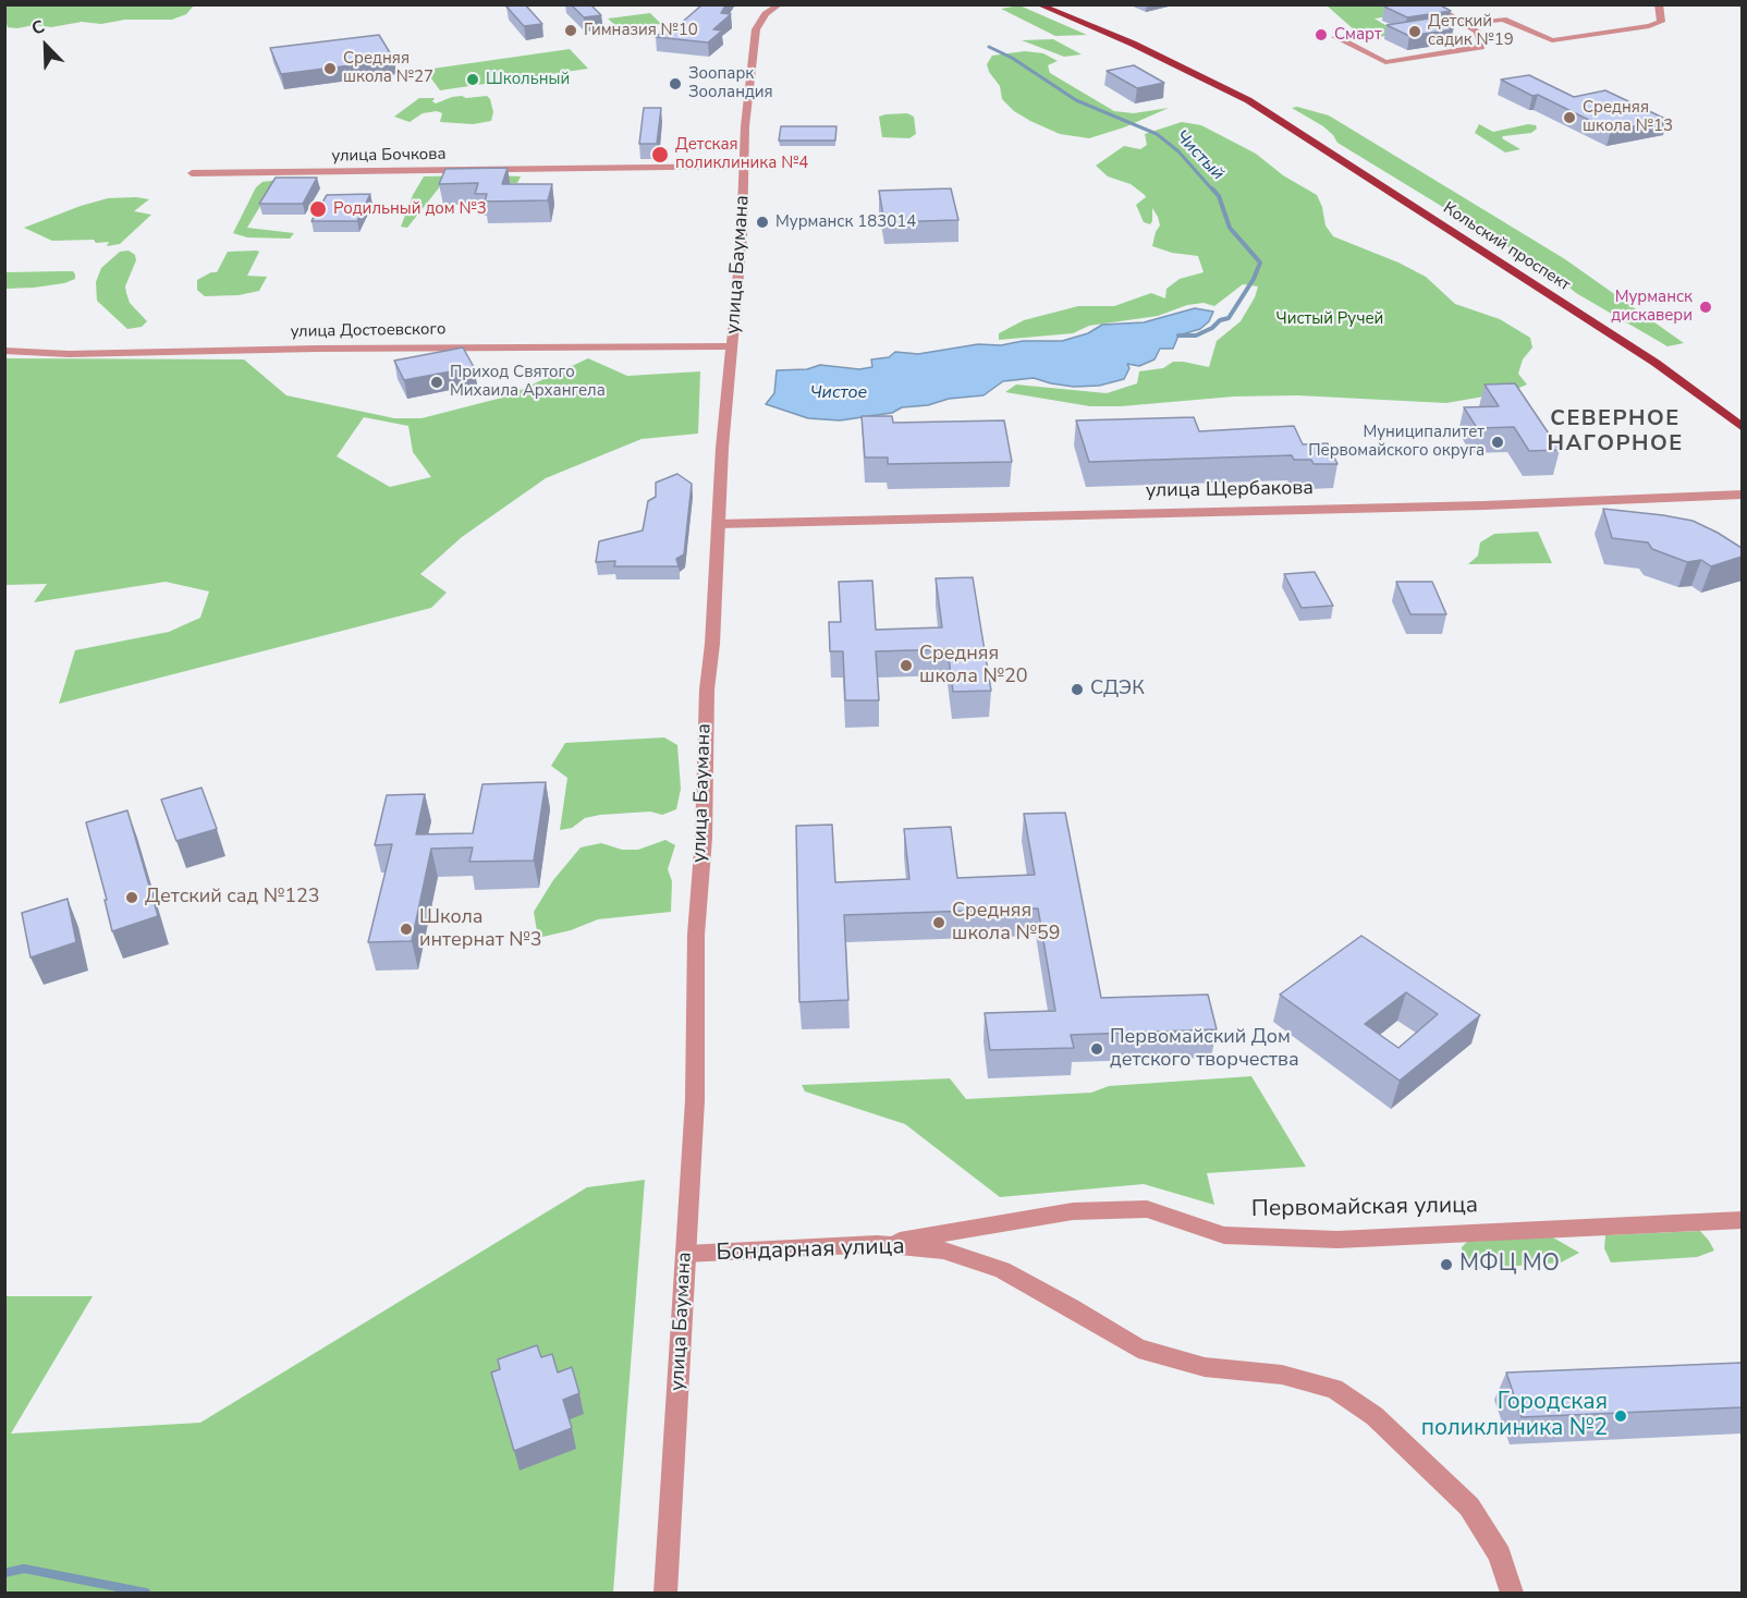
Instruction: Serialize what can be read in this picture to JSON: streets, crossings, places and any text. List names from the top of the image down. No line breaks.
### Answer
{"streets":{"main road":["Кольский проспект"],"street":["улица Бочкова","улица Баумана","улица Достоевского","улица Щербакова","Первомайская улица","Бондарная улица"]},"crossings":[["улица Бочкова","улица Баумана"],["улица Баумана","улица Достоевского"],["улица Баумана","улица Щербакова"],["улица Баумана","Бондарная улица"],["Первомайская улица","Бондарная улица"]],"districts":["СЕВЕРНОЕ НАГОРНОЕ"],"water":["Чистый","Чистое"],"parks":["Чистый Ручей"],"places":["Гимназия №10","Детский садик №19","Смарт","Средняя школа №27","Школьный","Зоопарк Зооландия","Средняя школа №13","Детская поликлиника №4","Родильный дом №3","Мурманск 183014","Мурманск дискавери","Приход Святого Михаила Архангела","Муниципалитет Первомайского округа","Средняя школа №20","СДЭК","Детский сад №123","Средняя школа №59","Школа интернат №3","Первомайский Дом детского творчества","МФЦ МО","Городская поликлиника №2"],"north":"top left"}
